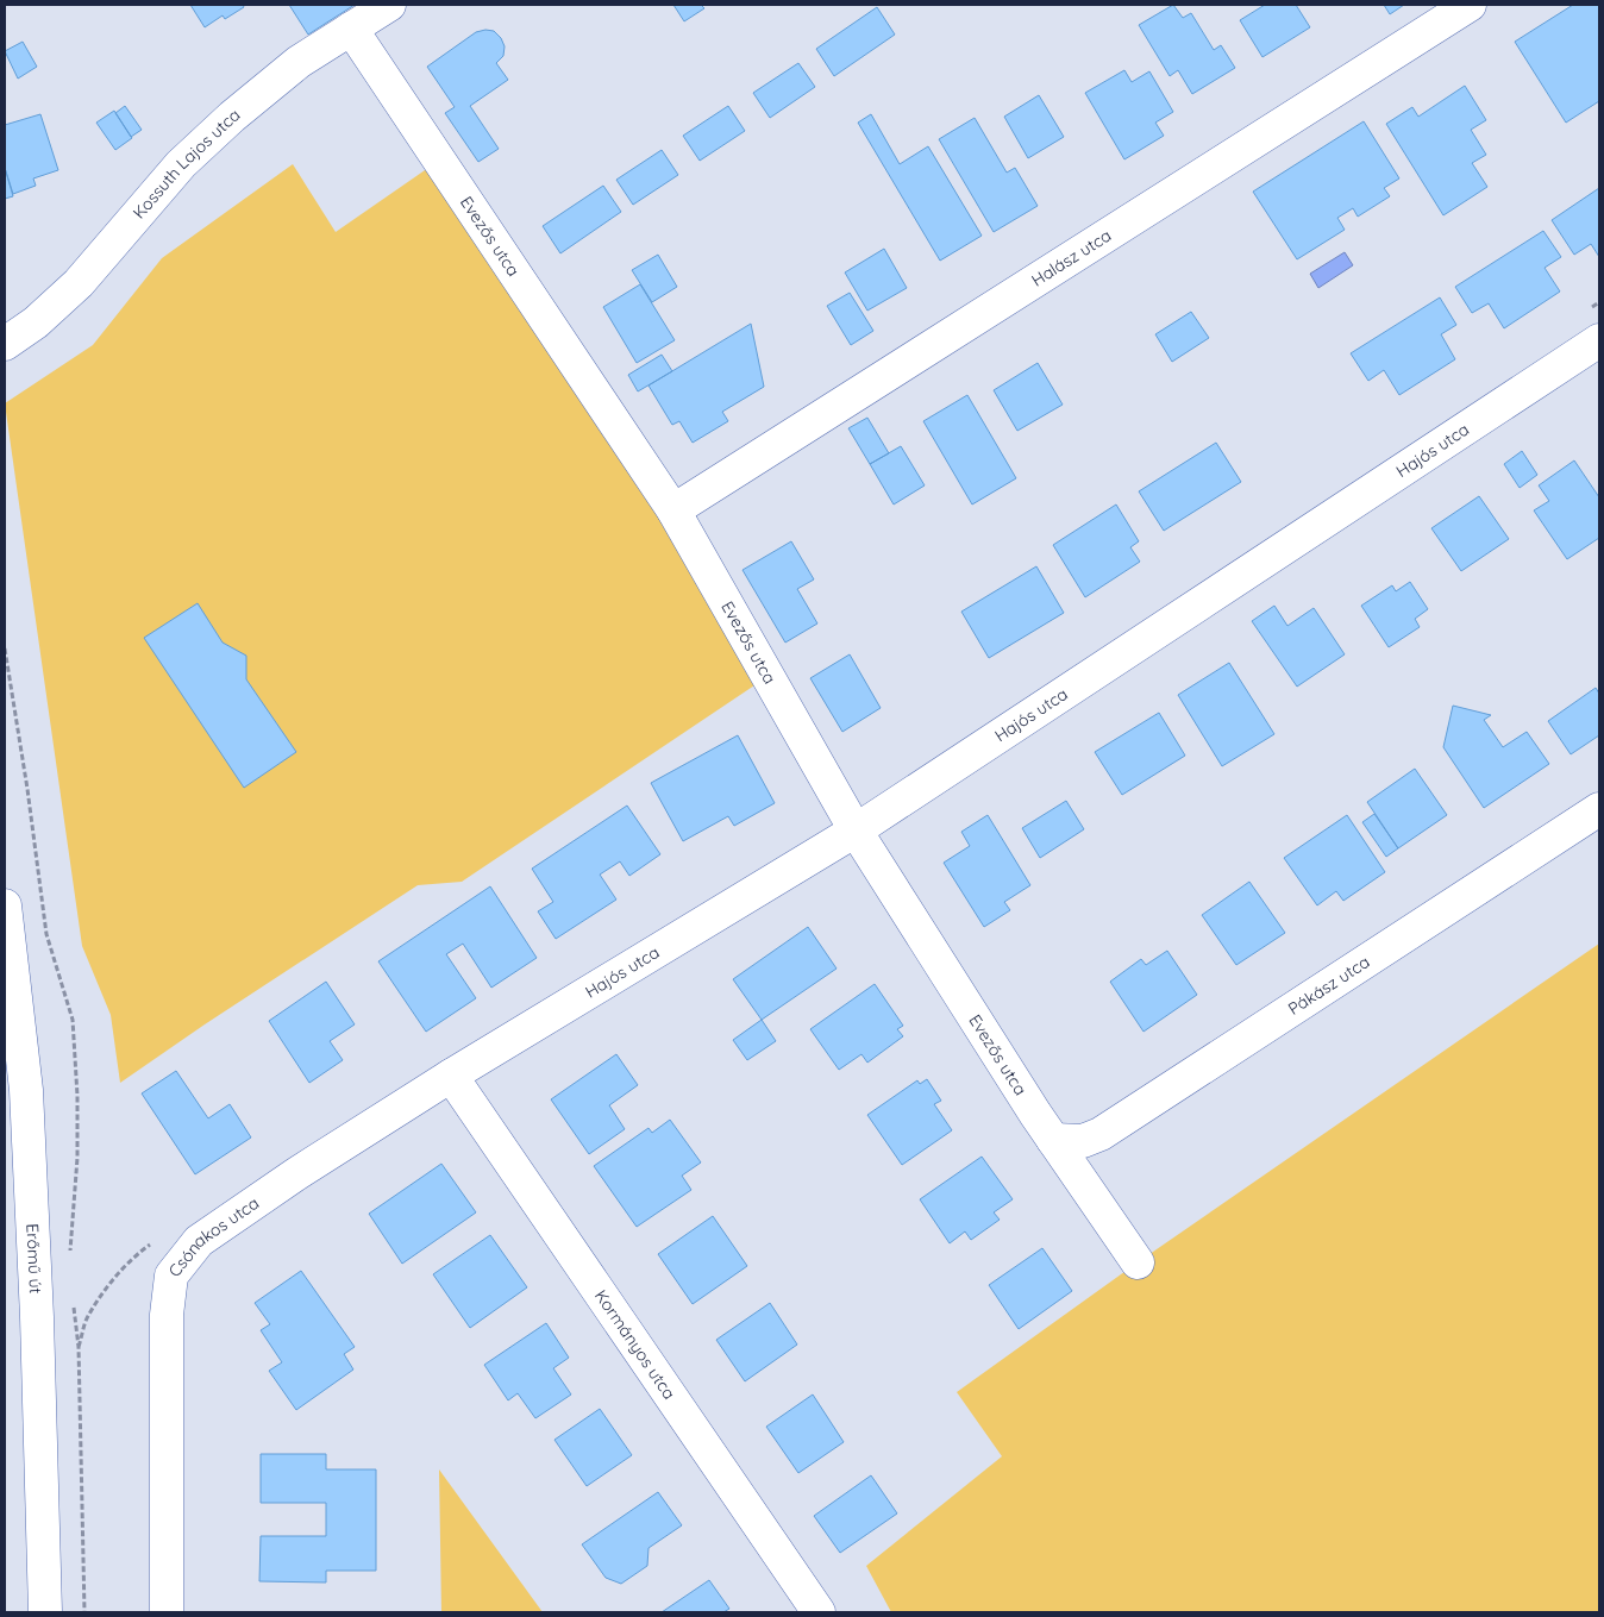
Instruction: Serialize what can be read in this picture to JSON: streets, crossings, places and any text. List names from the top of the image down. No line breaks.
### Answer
{"streets":{"street":["Kossuth Lajos utca","Evezős utca","Halász utca","Hajós utca","Pákász utca","Csónakos utca","Erőmű út","Kormányos utca"]},"crossings":[["Kossuth Lajos utca","Evezős utca"],["Evezős utca","Halász utca"],["Evezős utca","Hajós utca"],["Evezős utca","Pákász utca"],["Hajós utca","Csónakos utca"],["Hajós utca","Kormányos utca"],["Csónakos utca","Kormányos utca"]]}
